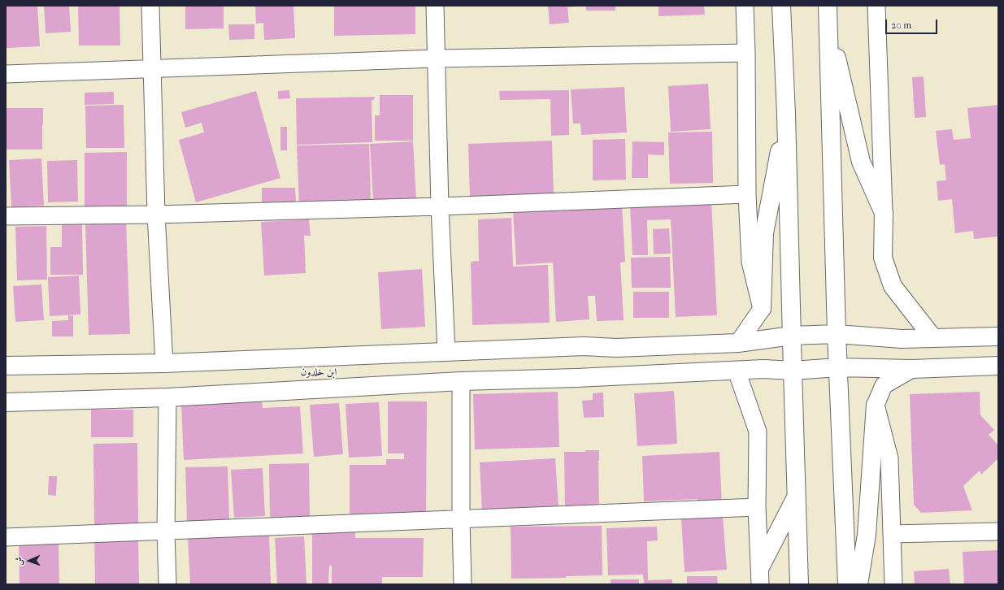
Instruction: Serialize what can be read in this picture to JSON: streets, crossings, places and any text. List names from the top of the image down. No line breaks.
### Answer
{"districts":["ابن خلدون"],"scale_bar":"20 m","north":"left"}
